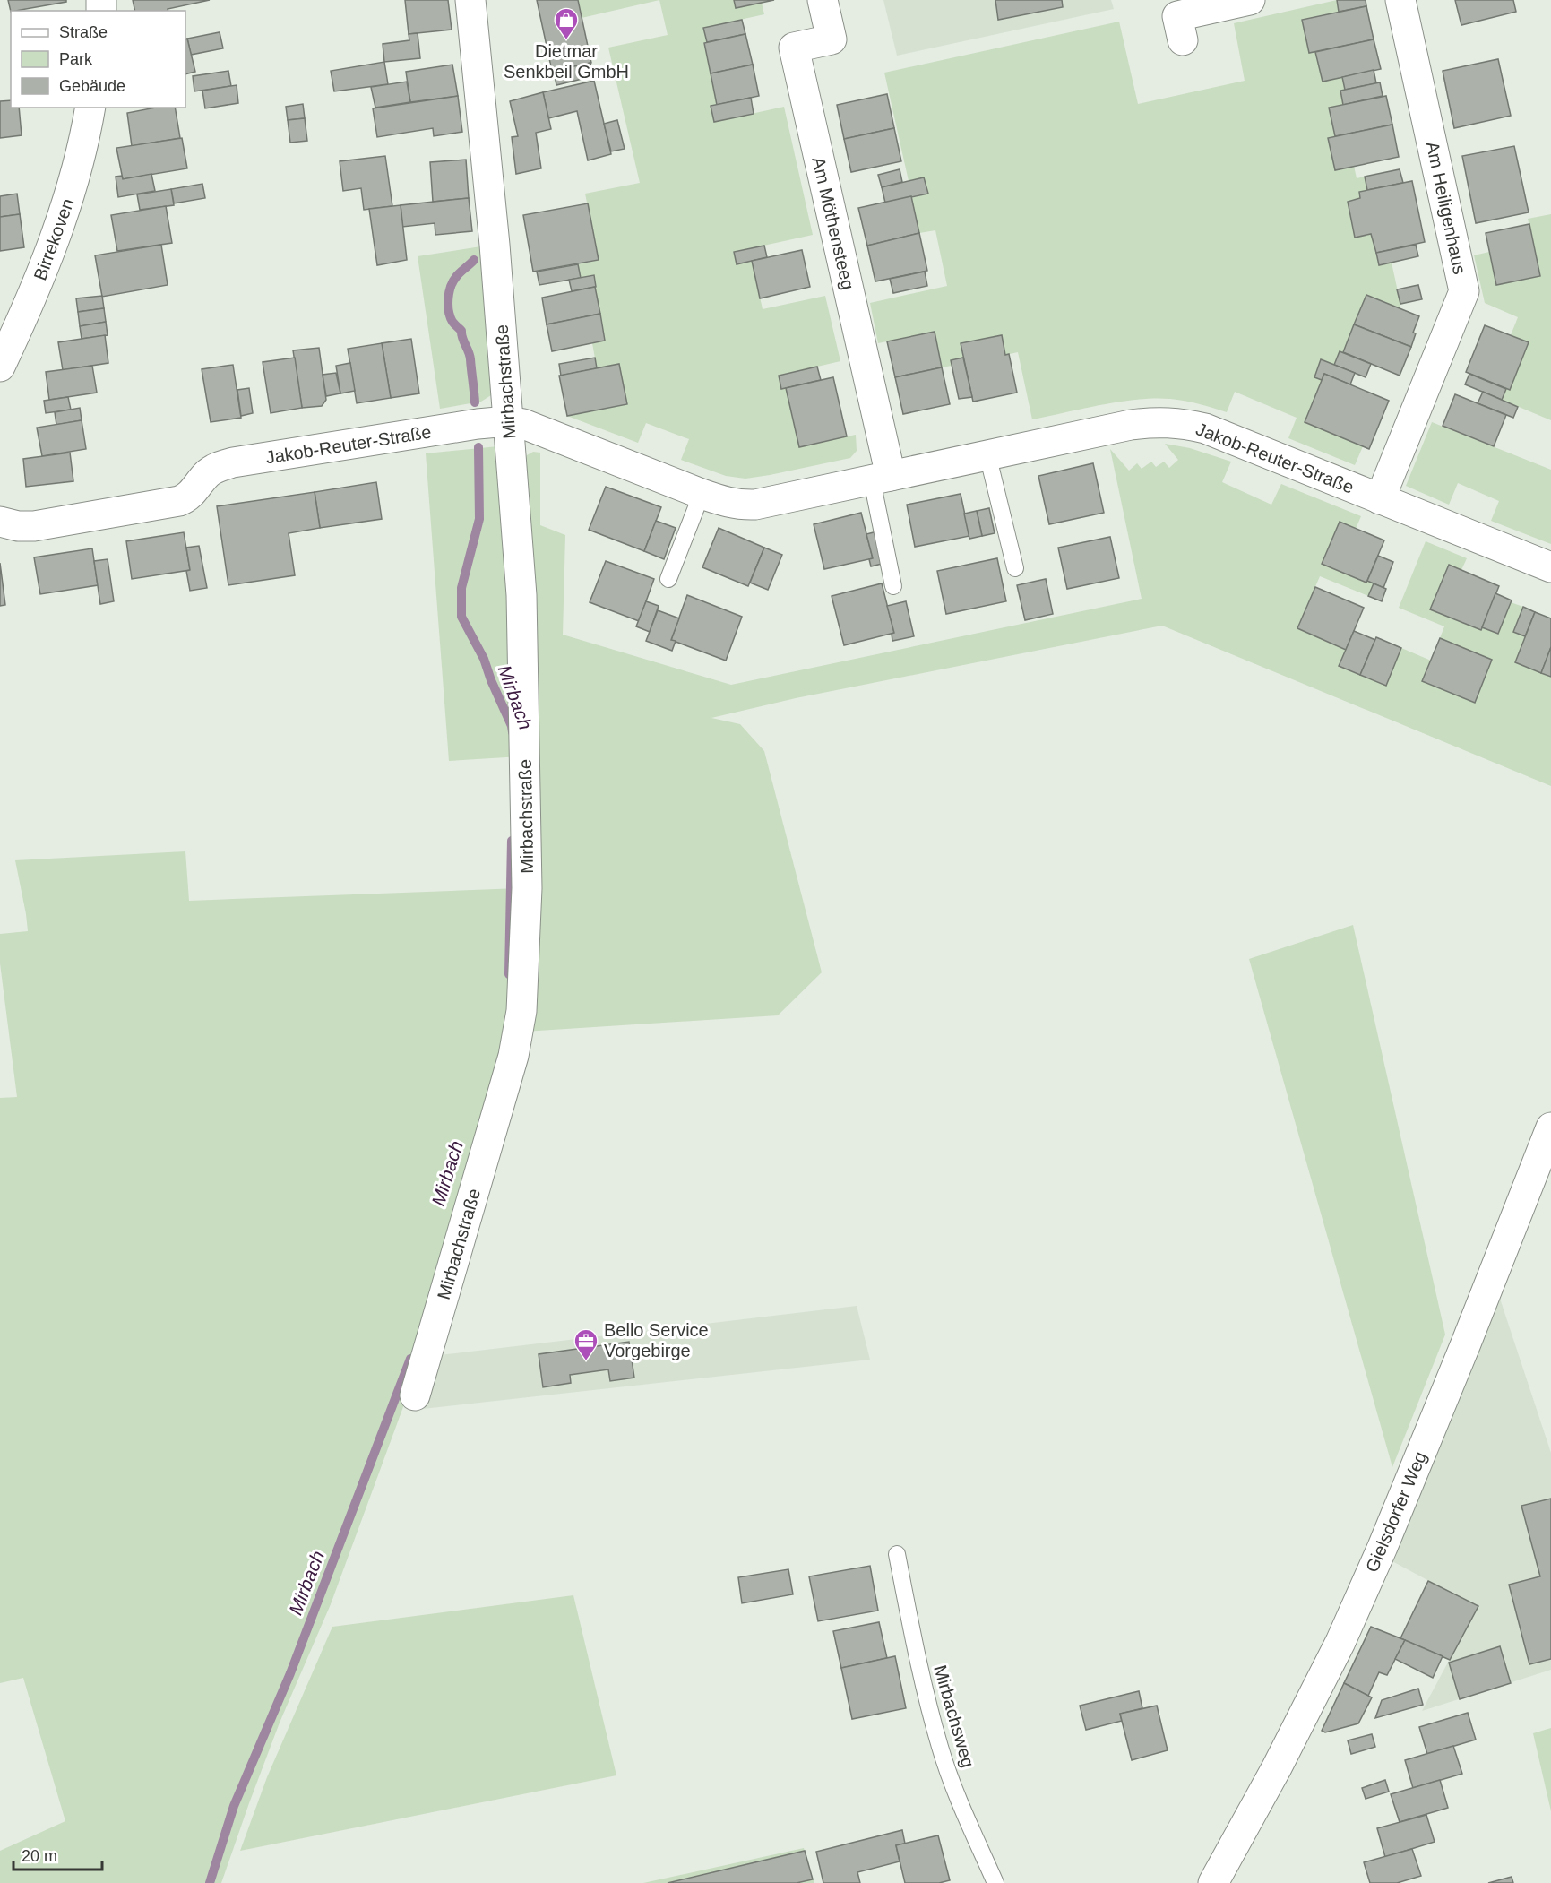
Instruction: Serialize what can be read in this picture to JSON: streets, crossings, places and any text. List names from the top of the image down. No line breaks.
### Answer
{"streets":{"street":["Am Heiligenhaus","Am Möthensteeg","Birrekoven","Mirbachstraße","Jakob-Reuter-Straße","Gielsdorfer Weg"],"lane":["Mirbachsweg"]},"crossings":[["Am Heiligenhaus","Jakob-Reuter-Straße"],["Am Möthensteeg","Jakob-Reuter-Straße"],["Mirbachstraße","Jakob-Reuter-Straße"]],"water":["Mirbach"],"places":{"shop":["Dietmar Senkbeil GmbH"],"office":["Bello Service Vorgebirge"]},"legend":["Straße","Park","Gebäude"],"scale_bar":"20 m"}
